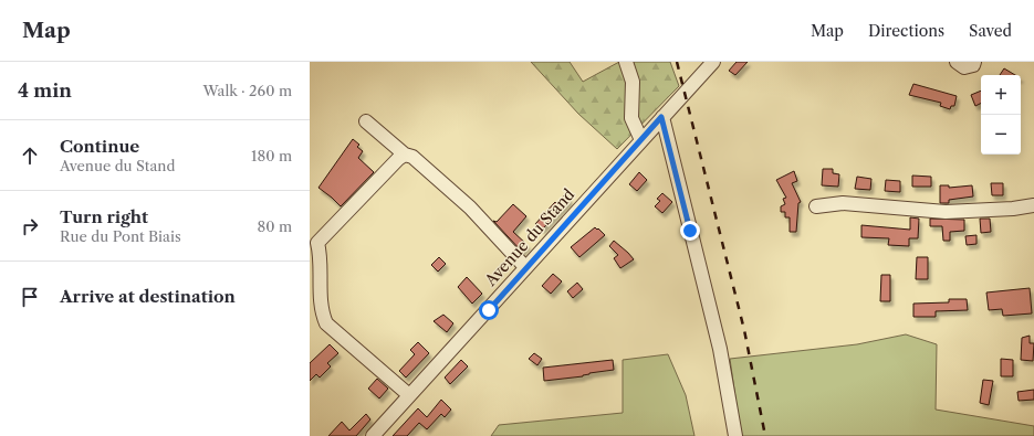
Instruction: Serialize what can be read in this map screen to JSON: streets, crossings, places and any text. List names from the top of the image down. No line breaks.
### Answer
{"streets":{"street":["Avenue du Stand"]},"page":{"header":"Map","nav":["Map","Directions","Saved"],"heading":["4 min","Walk · 260 m"],"map_buttons":["+","−"],"list":[["Continue","Avenue du Stand","180 m"],["Turn right","Rue du Pont Biais","80 m"],"Arrive at destination"]}}
